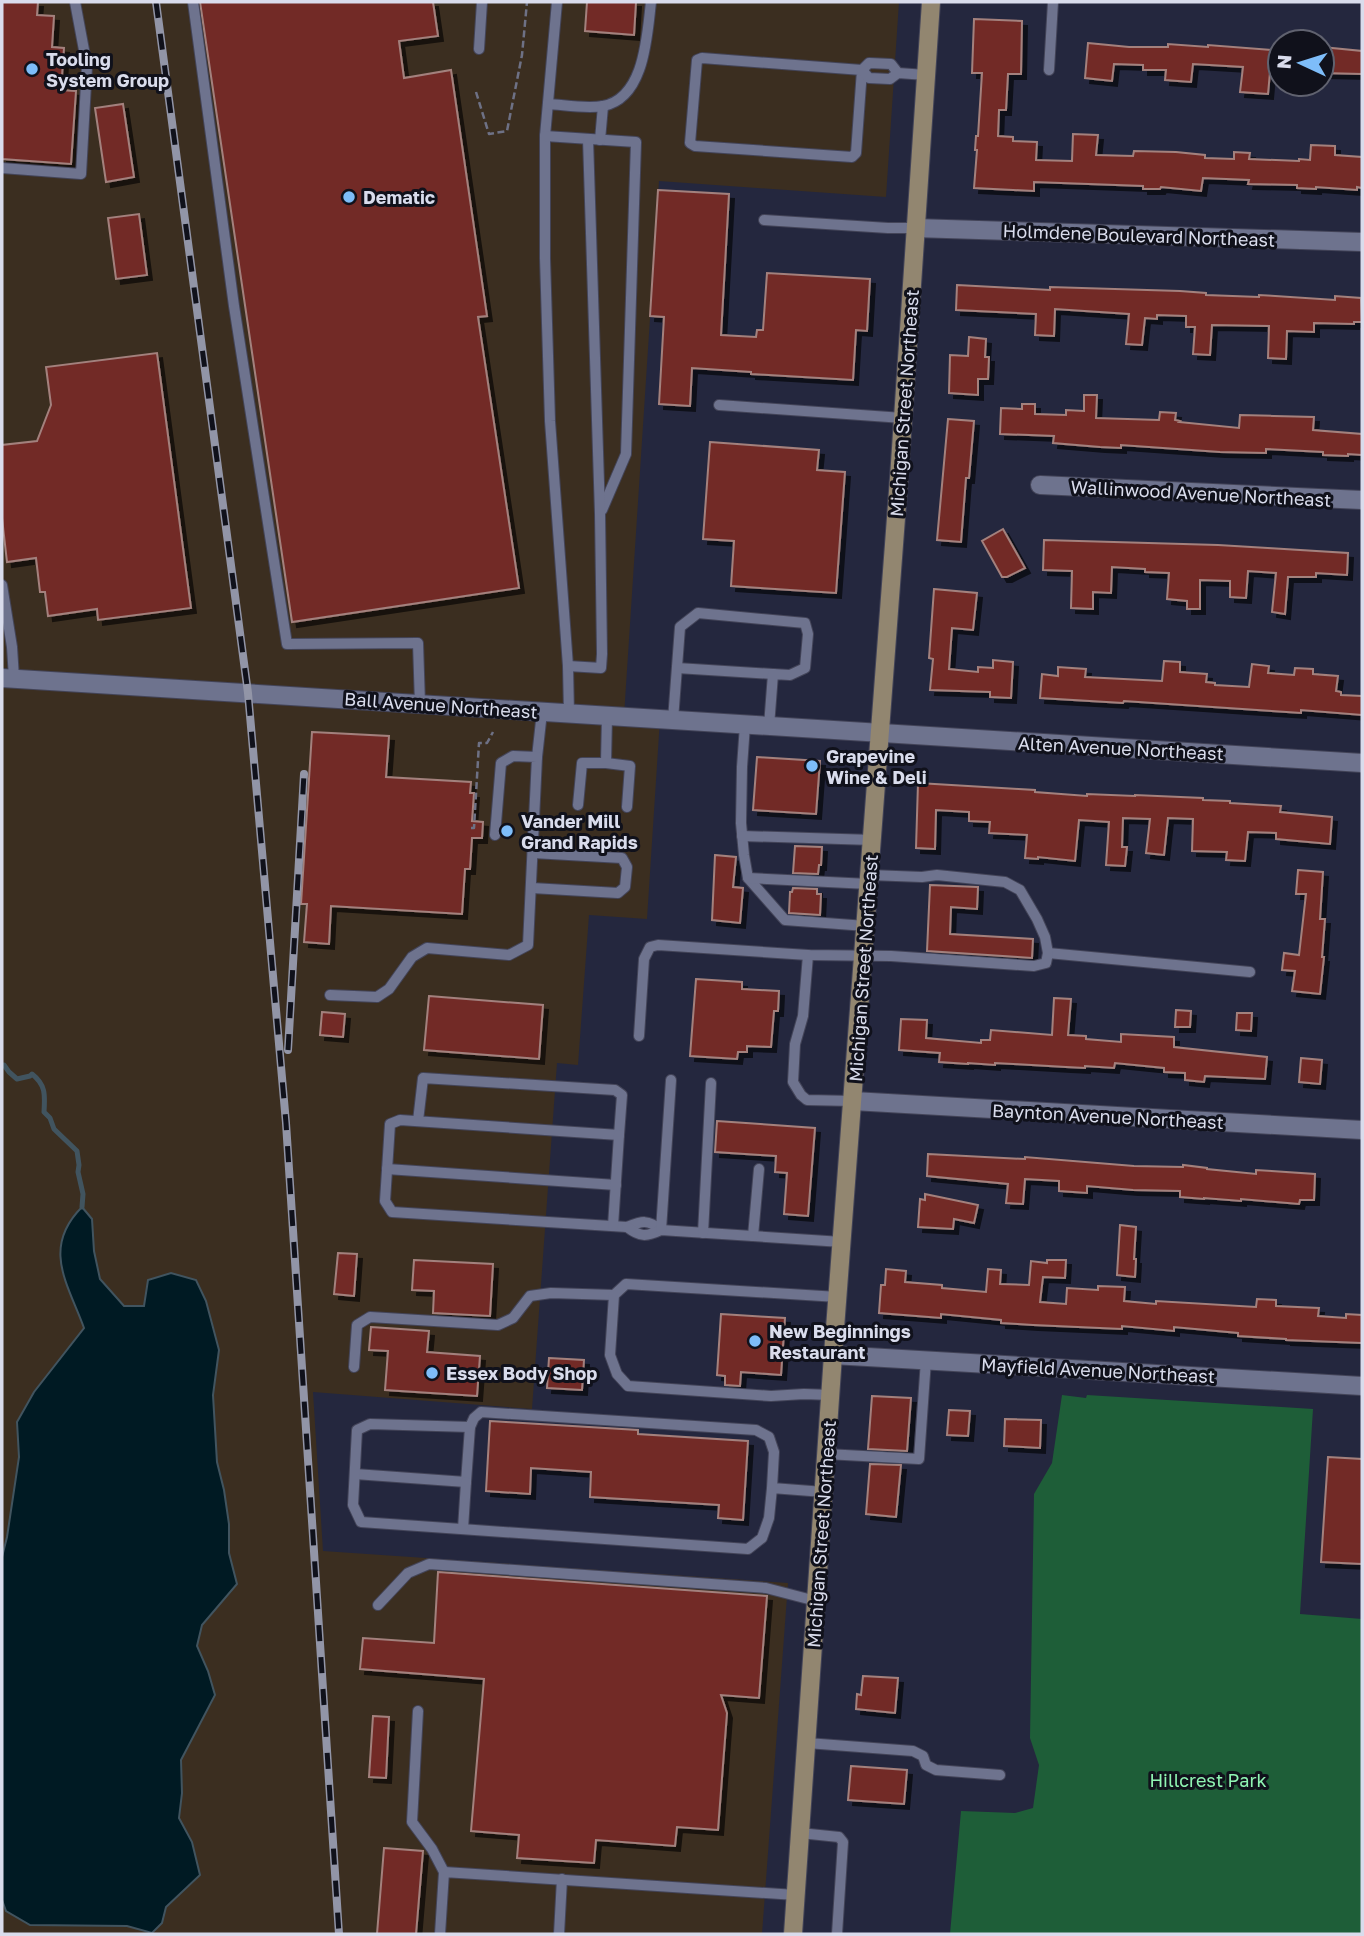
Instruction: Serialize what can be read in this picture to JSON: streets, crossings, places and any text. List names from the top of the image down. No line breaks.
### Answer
{"streets":{"main road":["Michigan Street Northeast"],"street":["Holmdene Boulevard Northeast","Wallinwood Avenue Northeast","Ball Avenue Northeast","Alten Avenue Northeast","Baynton Avenue Northeast","Mayfield Avenue Northeast"]},"crossings":[["Holmdene Boulevard Northeast","Michigan Street Northeast"],["Michigan Street Northeast","Ball Avenue Northeast"],["Michigan Street Northeast","Alten Avenue Northeast"],["Michigan Street Northeast","Baynton Avenue Northeast"],["Michigan Street Northeast","Mayfield Avenue Northeast"],["Ball Avenue Northeast","Alten Avenue Northeast"]],"parks":["Hillcrest Park"],"places":["Tooling System Group","Dematic","Grapevine Wine & Deli","Vander Mill Grand Rapids","New Beginnings Restaurant","Essex Body Shop"],"north":"left"}
